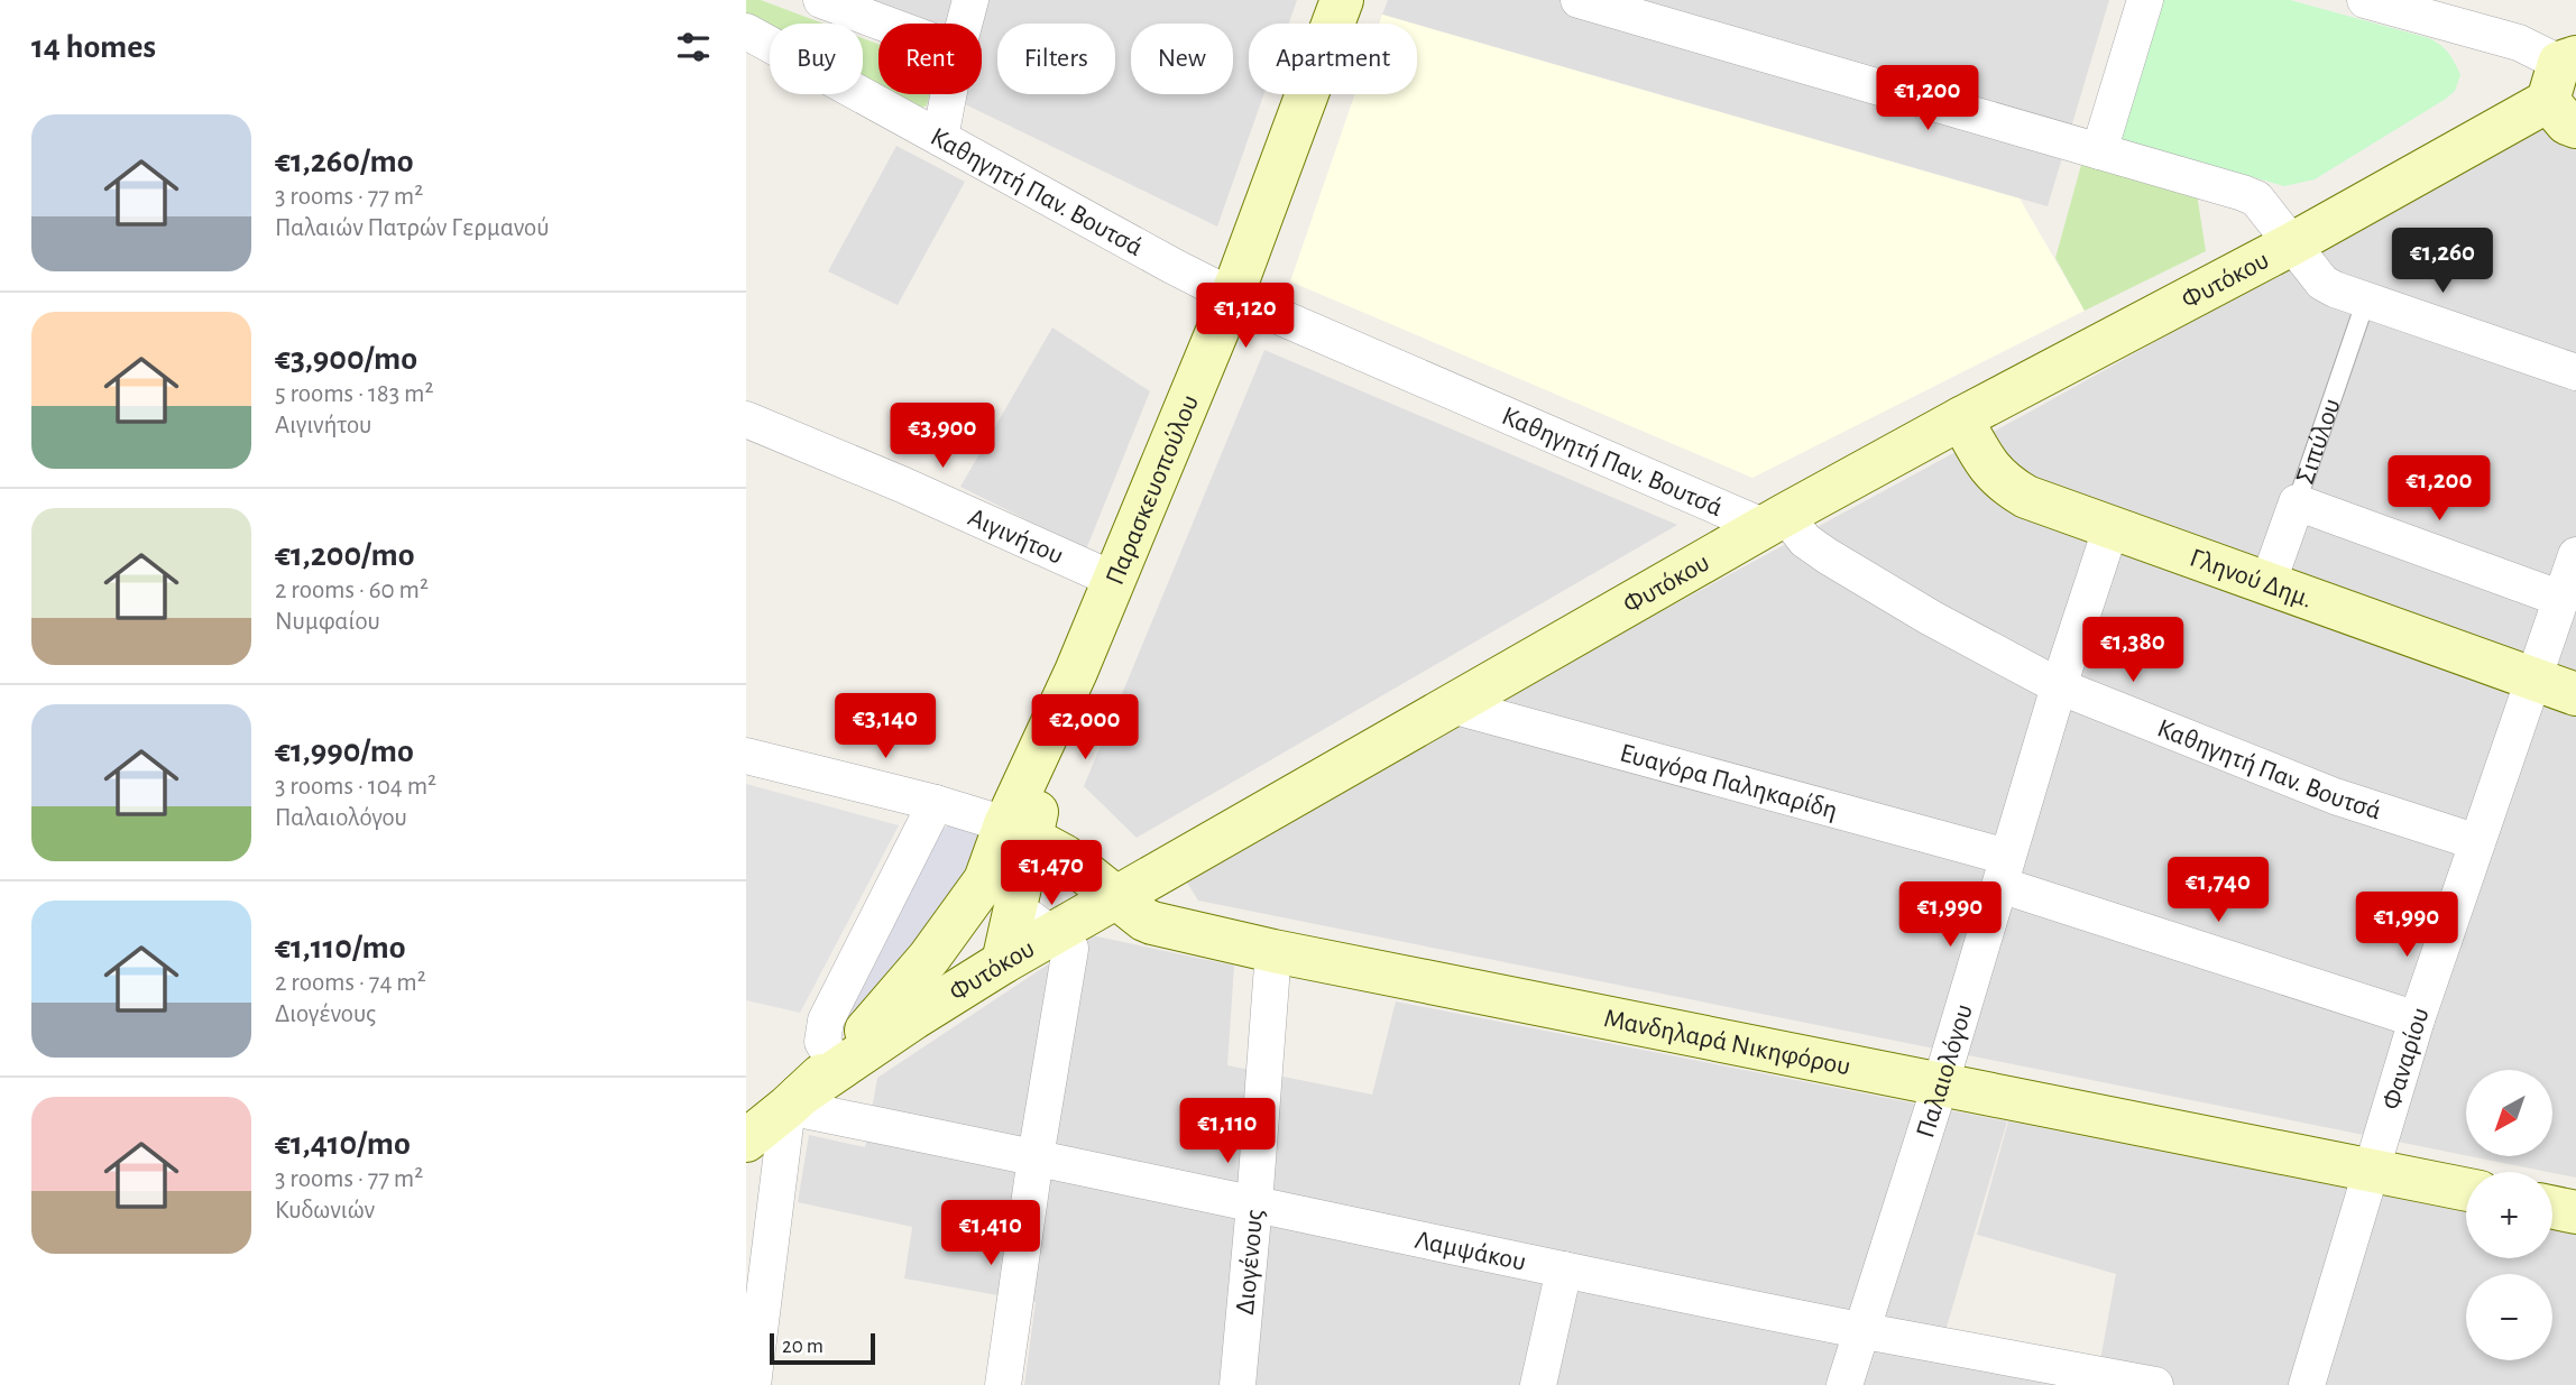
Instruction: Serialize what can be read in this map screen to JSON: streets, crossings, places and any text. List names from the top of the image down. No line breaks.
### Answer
{"streets":{"street":["Καθηγητή Παν. Βουτσά","Φυτόκου","Σιπύλου","Παρασκευοπούλου","Αιγινήτου","Γληνού Δημ.","Ευαγόρα Παληκαρίδη","Μανδηλαρά Νικηφόρου","Φαναρίου","Παλαιολόγου","Λαμψάκου","Διογένους"]},"crossings":[["Καθηγητή Παν. Βουτσά","Φυτόκου"],["Καθηγητή Παν. Βουτσά","Παρασκευοπούλου"],["Καθηγητή Παν. Βουτσά","Φαναρίου"],["Καθηγητή Παν. Βουτσά","Παλαιολόγου"],["Φυτόκου","Παρασκευοπούλου"],["Φυτόκου","Γληνού Δημ."],["Φυτόκου","Ευαγόρα Παληκαρίδη"],["Φυτόκου","Μανδηλαρά Νικηφόρου"],["Φυτόκου","Λαμψάκου"],["Σιπύλου","Γληνού Δημ."],["Παρασκευοπούλου","Αιγινήτου"],["Παρασκευοπούλου","Μανδηλαρά Νικηφόρου"],["Γληνού Δημ.","Φαναρίου"],["Γληνού Δημ.","Παλαιολόγου"],["Ευαγόρα Παληκαρίδη","Φαναρίου"],["Ευαγόρα Παληκαρίδη","Παλαιολόγου"],["Μανδηλαρά Νικηφόρου","Φαναρίου"],["Μανδηλαρά Νικηφόρου","Παλαιολόγου"],["Μανδηλαρά Νικηφόρου","Διογένους"],["Παλαιολόγου","Λαμψάκου"],["Λαμψάκου","Διογένους"]],"scale_bar":"20 m","north":"bottom left","page":{"heading":"14 homes","chip":["Buy","Rent","Filters","New","Apartment"],"price":["€1,200","€1,260","€1,120","€3,900","€1,200","€1,380","€3,140","€2,000","€1,470","€1,740","€1,990","€1,990","€1,110","€1,410"],"list":[{"name":"€1,260/mo","note":"3 rooms · 77 m² · Παλαιών Πατρών Γερμανού"},{"name":"€3,900/mo","note":"5 rooms · 183 m² · Αιγινήτου"},{"name":"€1,200/mo","note":"2 rooms · 60 m² · Νυμφαίου"},{"name":"€1,990/mo","note":"3 rooms · 104 m² · Παλαιολόγου"},{"name":"€1,110/mo","note":"2 rooms · 74 m² · Διογένους"},{"name":"€1,410/mo","note":"3 rooms · 77 m² · Κυδωνιών"}],"map_buttons":["+","−"],"scale":"20 m"}}
